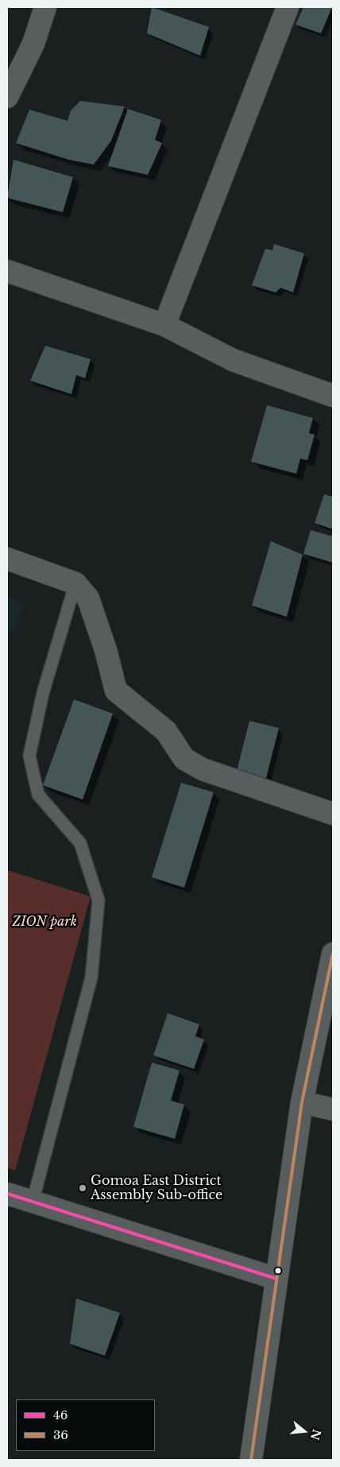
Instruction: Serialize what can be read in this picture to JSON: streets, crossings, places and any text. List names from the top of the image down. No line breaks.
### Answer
{"parks":["ZION park"],"places":["Gomoa East District Assembly Sub-office"],"lines":["transit line 36","transit line 46"],"legend":["46","36"],"north":"right"}
